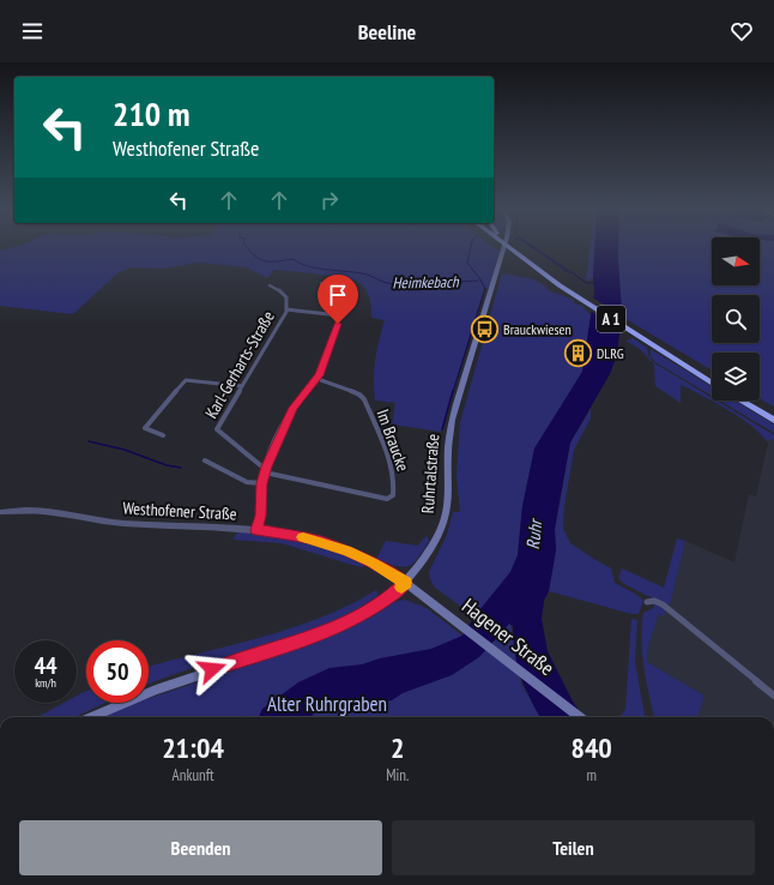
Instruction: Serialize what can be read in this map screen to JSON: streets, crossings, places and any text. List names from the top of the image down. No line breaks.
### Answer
{"streets":{"highway":["A 1"],"main road":["Ruhrtalstraße","Hagener Straße"],"street":["Karl-Gerharts-Straße","Im Braucke","Westhofener Straße"]},"crossings":[["Karl-Gerharts-Straße","Im Braucke"],["Ruhrtalstraße","Westhofener Straße"],["Ruhrtalstraße","Hagener Straße"],["Westhofener Straße","Hagener Straße"]],"water":["Heimkebach","Ruhr"],"parks":["Alter Ruhrgraben"],"places":{"bus stop":["Brauckwiesen"],"building":["DLRG"]},"north":"right","page":{"header":"Beeline","turn":["210 m","Westhofener Straße"],"speed":"44 km/h","limit":"50","eta":["21:04","Ankunft","2","Min.","840","m"],"buttons":["Beenden","Teilen"]}}
